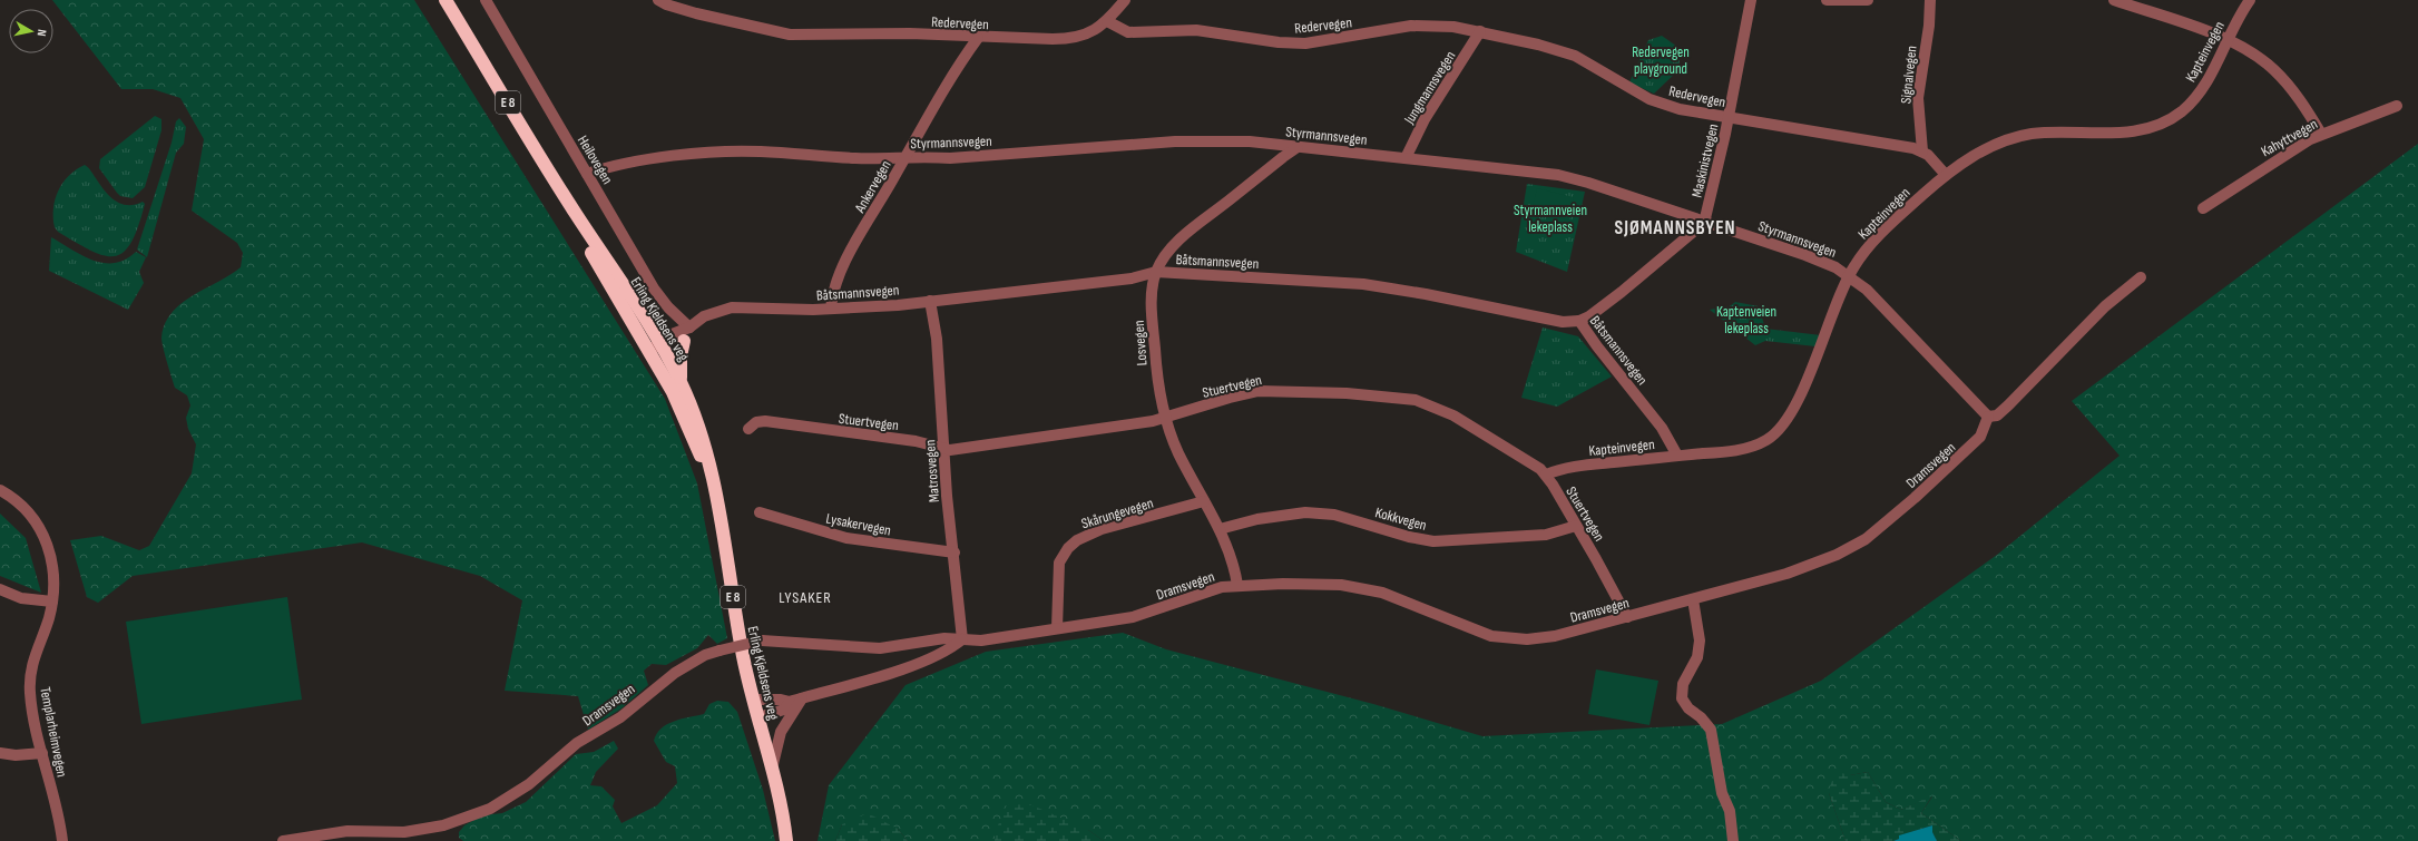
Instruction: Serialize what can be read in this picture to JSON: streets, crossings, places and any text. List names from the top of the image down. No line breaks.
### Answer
{"streets":{"highway":["E 8","Erling Kjeldsens veg"],"street":["Redervegen","Kapteinvegen","Signalvegen","Jungmannsvegen","Styrmannsvegen","Kahyttvegen","Heilovegen","Maskinistvegen","Ankervegen","Båtsmannsvegen","Losvegen","Stuertvegen","Dramsvegen","Matrosvegen","Skårungevegen","Kokkvegen","Lysakervegen","Templarheimvegen"]},"crossings":[["Redervegen","Signalvegen"],["Redervegen","Jungmannsvegen"],["Redervegen","Maskinistvegen"],["Redervegen","Ankervegen"],["Kapteinvegen","Styrmannsvegen"],["Kapteinvegen","Båtsmannsvegen"],["Kapteinvegen","Stuertvegen"],["Jungmannsvegen","Styrmannsvegen"],["E 8","Erling Kjeldsens veg"],["Styrmannsvegen","Heilovegen"],["Styrmannsvegen","Maskinistvegen"],["Styrmannsvegen","Ankervegen"],["Styrmannsvegen","Losvegen"],["Styrmannsvegen","Dramsvegen"],["Heilovegen","Båtsmannsvegen"],["Ankervegen","Båtsmannsvegen"],["Båtsmannsvegen","Erling Kjeldsens veg"],["Båtsmannsvegen","Losvegen"],["Båtsmannsvegen","Matrosvegen"],["Losvegen","Stuertvegen"],["Losvegen","Dramsvegen"],["Losvegen","Skårungevegen"],["Losvegen","Kokkvegen"],["Stuertvegen","Dramsvegen"],["Stuertvegen","Matrosvegen"],["Stuertvegen","Kokkvegen"],["Dramsvegen","Matrosvegen"],["Dramsvegen","Skårungevegen"],["Matrosvegen","Lysakervegen"]],"districts":["SJØMANNSBYEN","LYSAKER"],"parks":["Redervegen playground","Styrmannveien lekeplass","Kaptenveien lekeplass"],"north":"right"}
